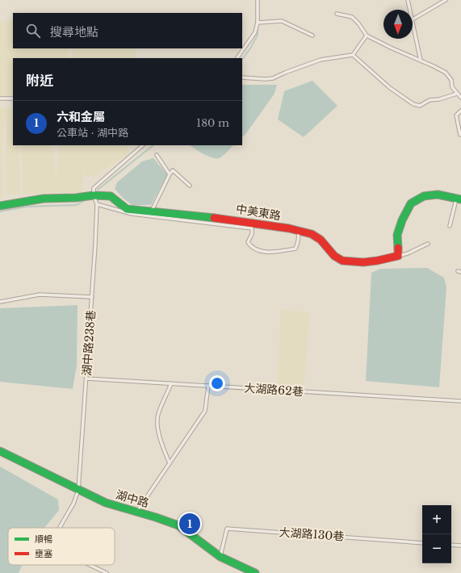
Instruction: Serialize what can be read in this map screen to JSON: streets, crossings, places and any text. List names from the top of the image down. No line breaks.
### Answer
{"streets":{"street":["中美東路","湖中路"],"lane":["湖中路238巷","大湖路62巷","大湖路130巷"]},"crossings":[["中美東路","湖中路238巷"],["湖中路238巷","大湖路62巷"],["湖中路238巷","湖中路"],["湖中路","大湖路130巷"]],"legend":["順暢","壅塞"],"north":"bottom","page":{"search":"搜尋地點","heading":"附近","list":[{"mark":"1","name":"六和金屬","note":"公車站 · 湖中路","value":"180 m"}],"map_buttons":["+","−"],"pins":"1"}}
